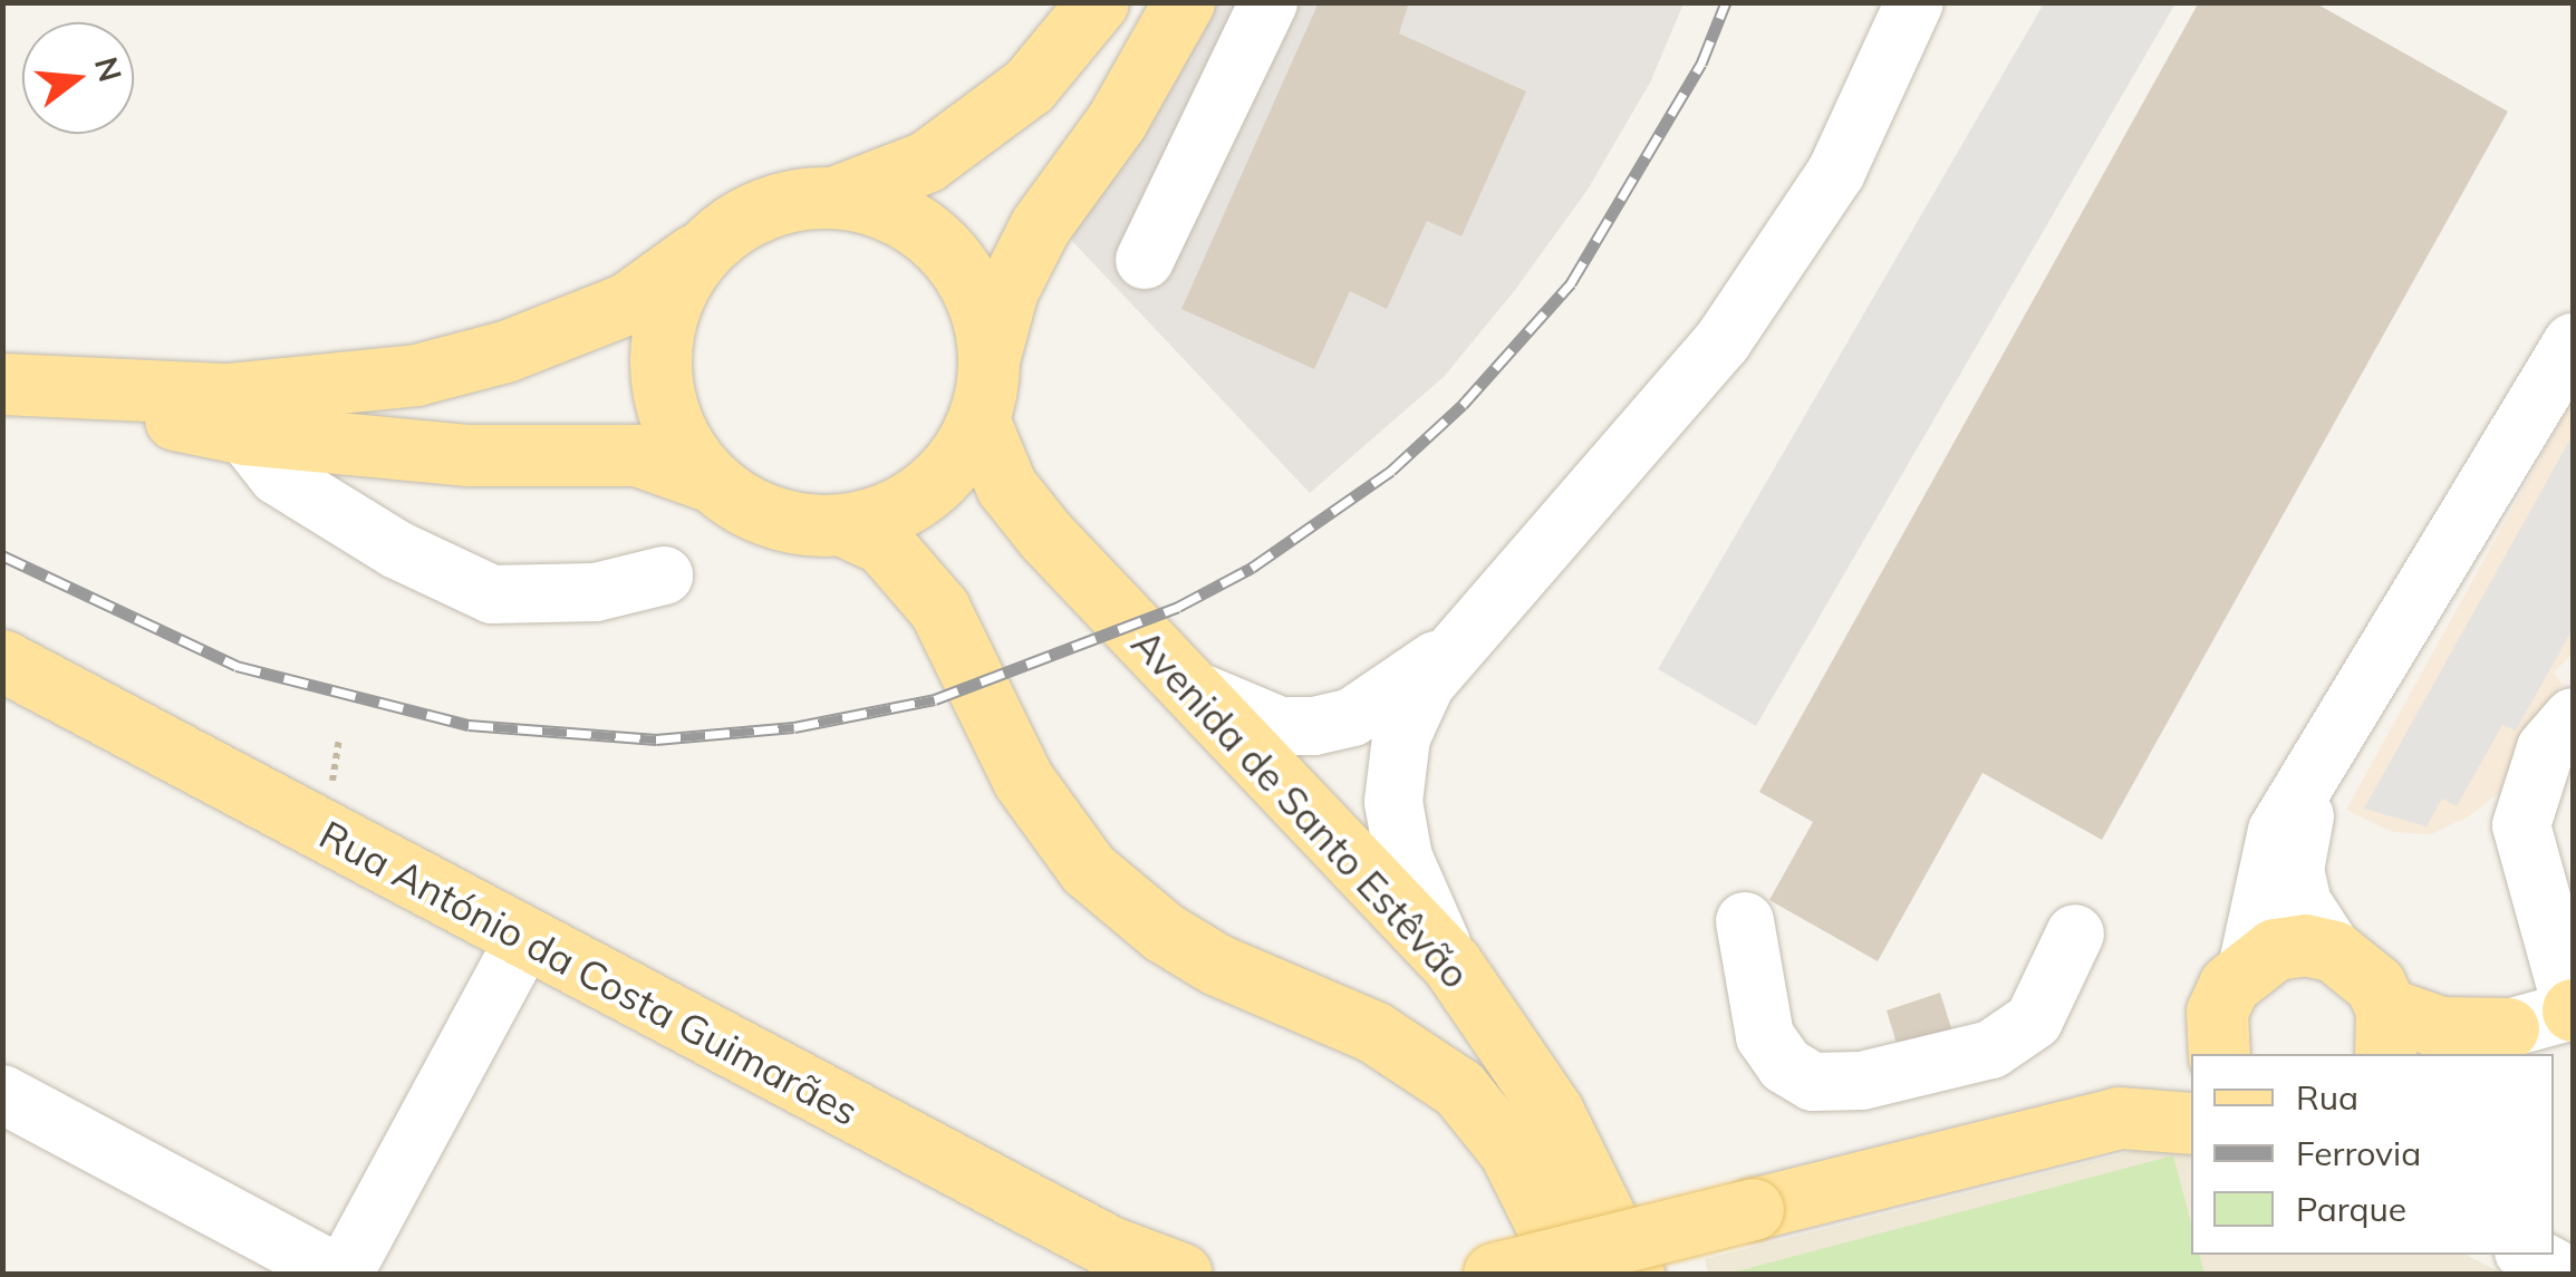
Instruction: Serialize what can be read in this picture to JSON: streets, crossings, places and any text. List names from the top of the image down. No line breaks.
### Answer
{"streets":{"main road":["Avenida de Santo Estêvão","Rua António da Costa Guimarães"]},"legend":["Rua","Ferrovia","Parque"],"north":"right"}
